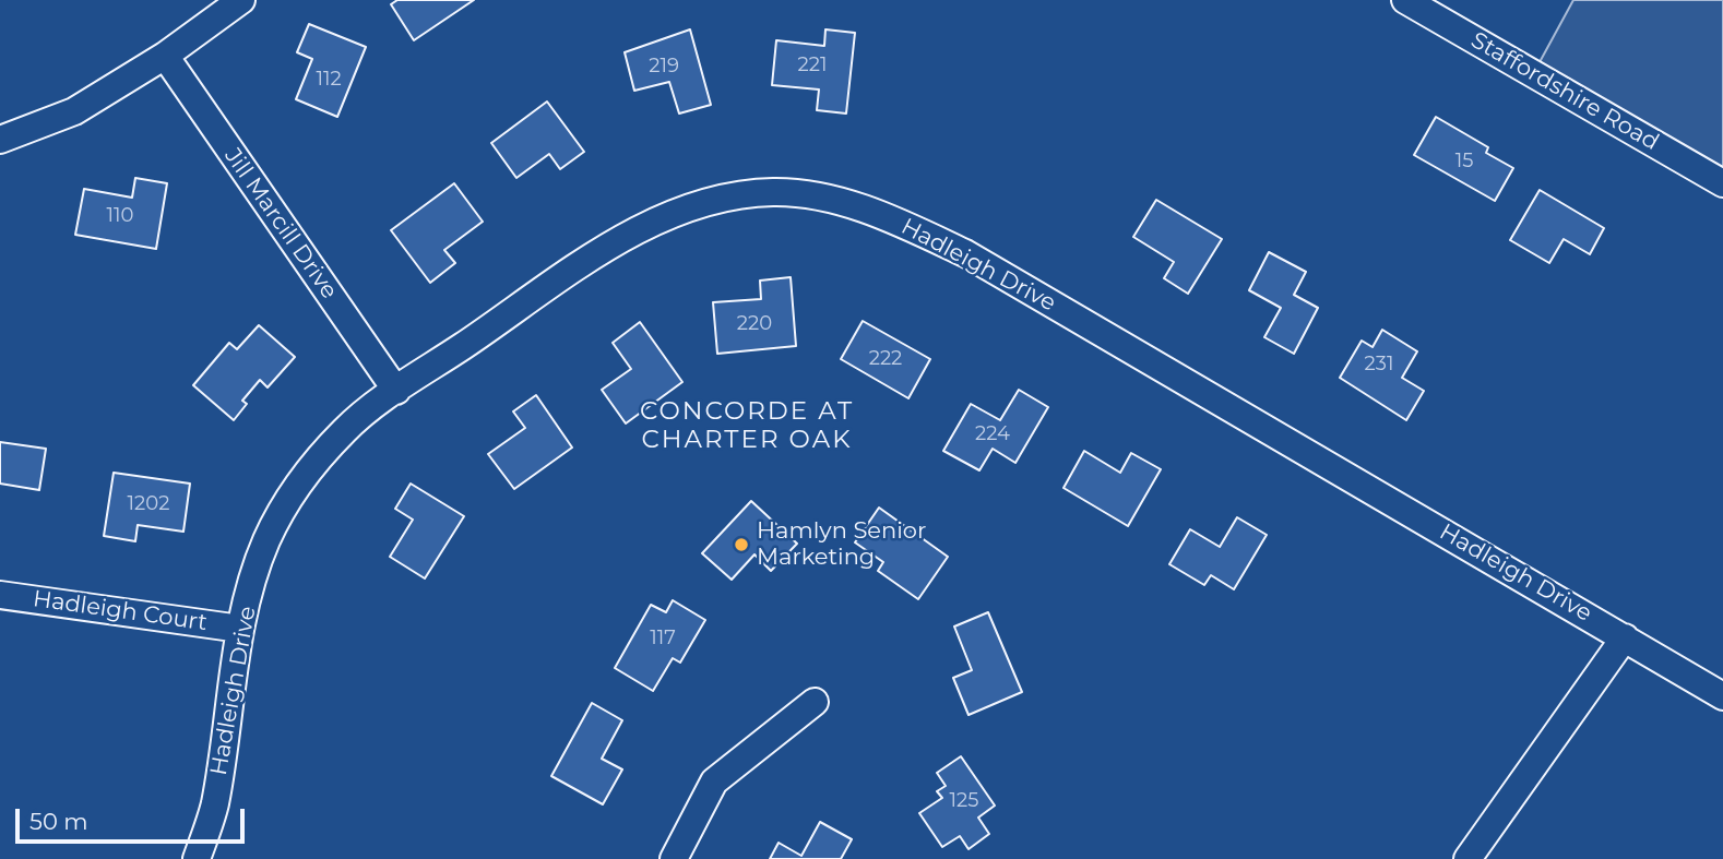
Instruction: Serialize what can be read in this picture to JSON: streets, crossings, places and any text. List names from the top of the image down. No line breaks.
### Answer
{"streets":{"street":["Staffordshire Road","Jill Marcill Drive","Hadleigh Drive","Hadleigh Court"]},"crossings":[["Jill Marcill Drive","Hadleigh Drive"],["Hadleigh Drive","Hadleigh Court"]],"districts":["CONCORDE AT CHARTER OAK"],"places":["Hamlyn Senior Marketing"],"house_numbers":["221","219","112","15","110","220","222","231","224","1202","117","125"],"scale_bar":"50 m"}
